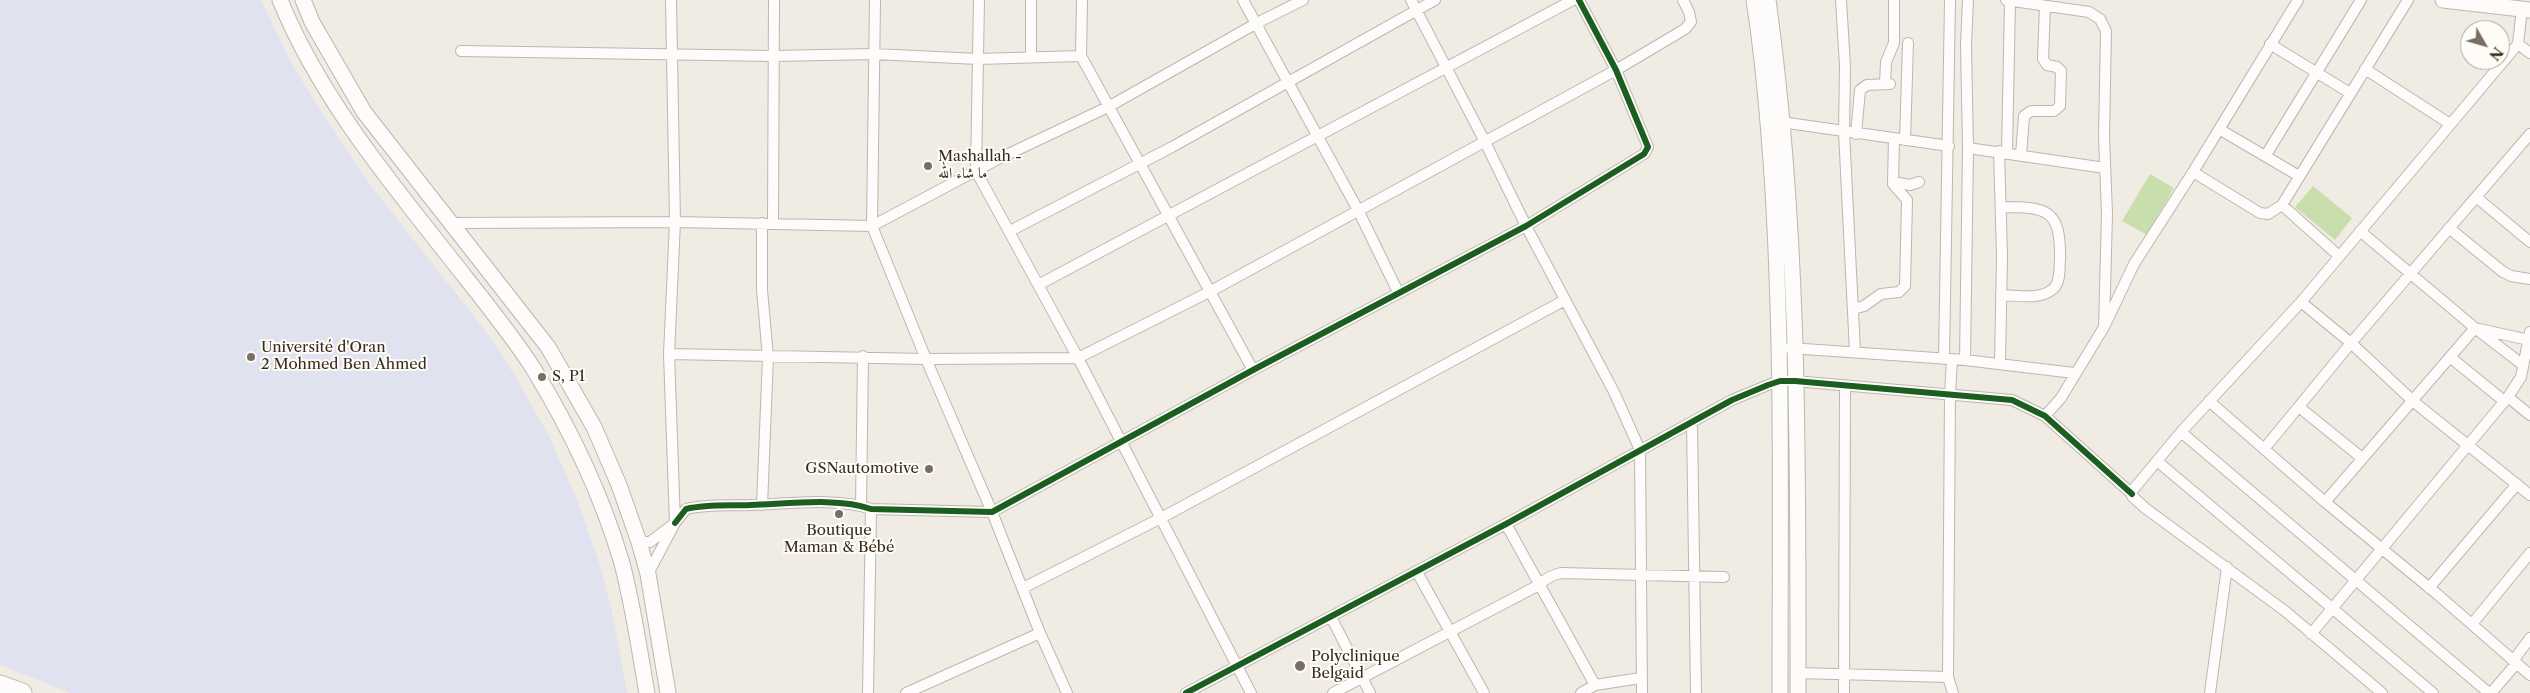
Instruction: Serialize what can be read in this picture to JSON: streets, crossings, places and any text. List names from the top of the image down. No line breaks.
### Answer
{"places":["Mashallah - ما شاء الله","Université d'Oran 2 Mohmed Ben Ahmed","S, P1","GSNautomotive","Boutique Maman & Bébé","Polyclinique Belgaid"],"north":"bottom right"}
